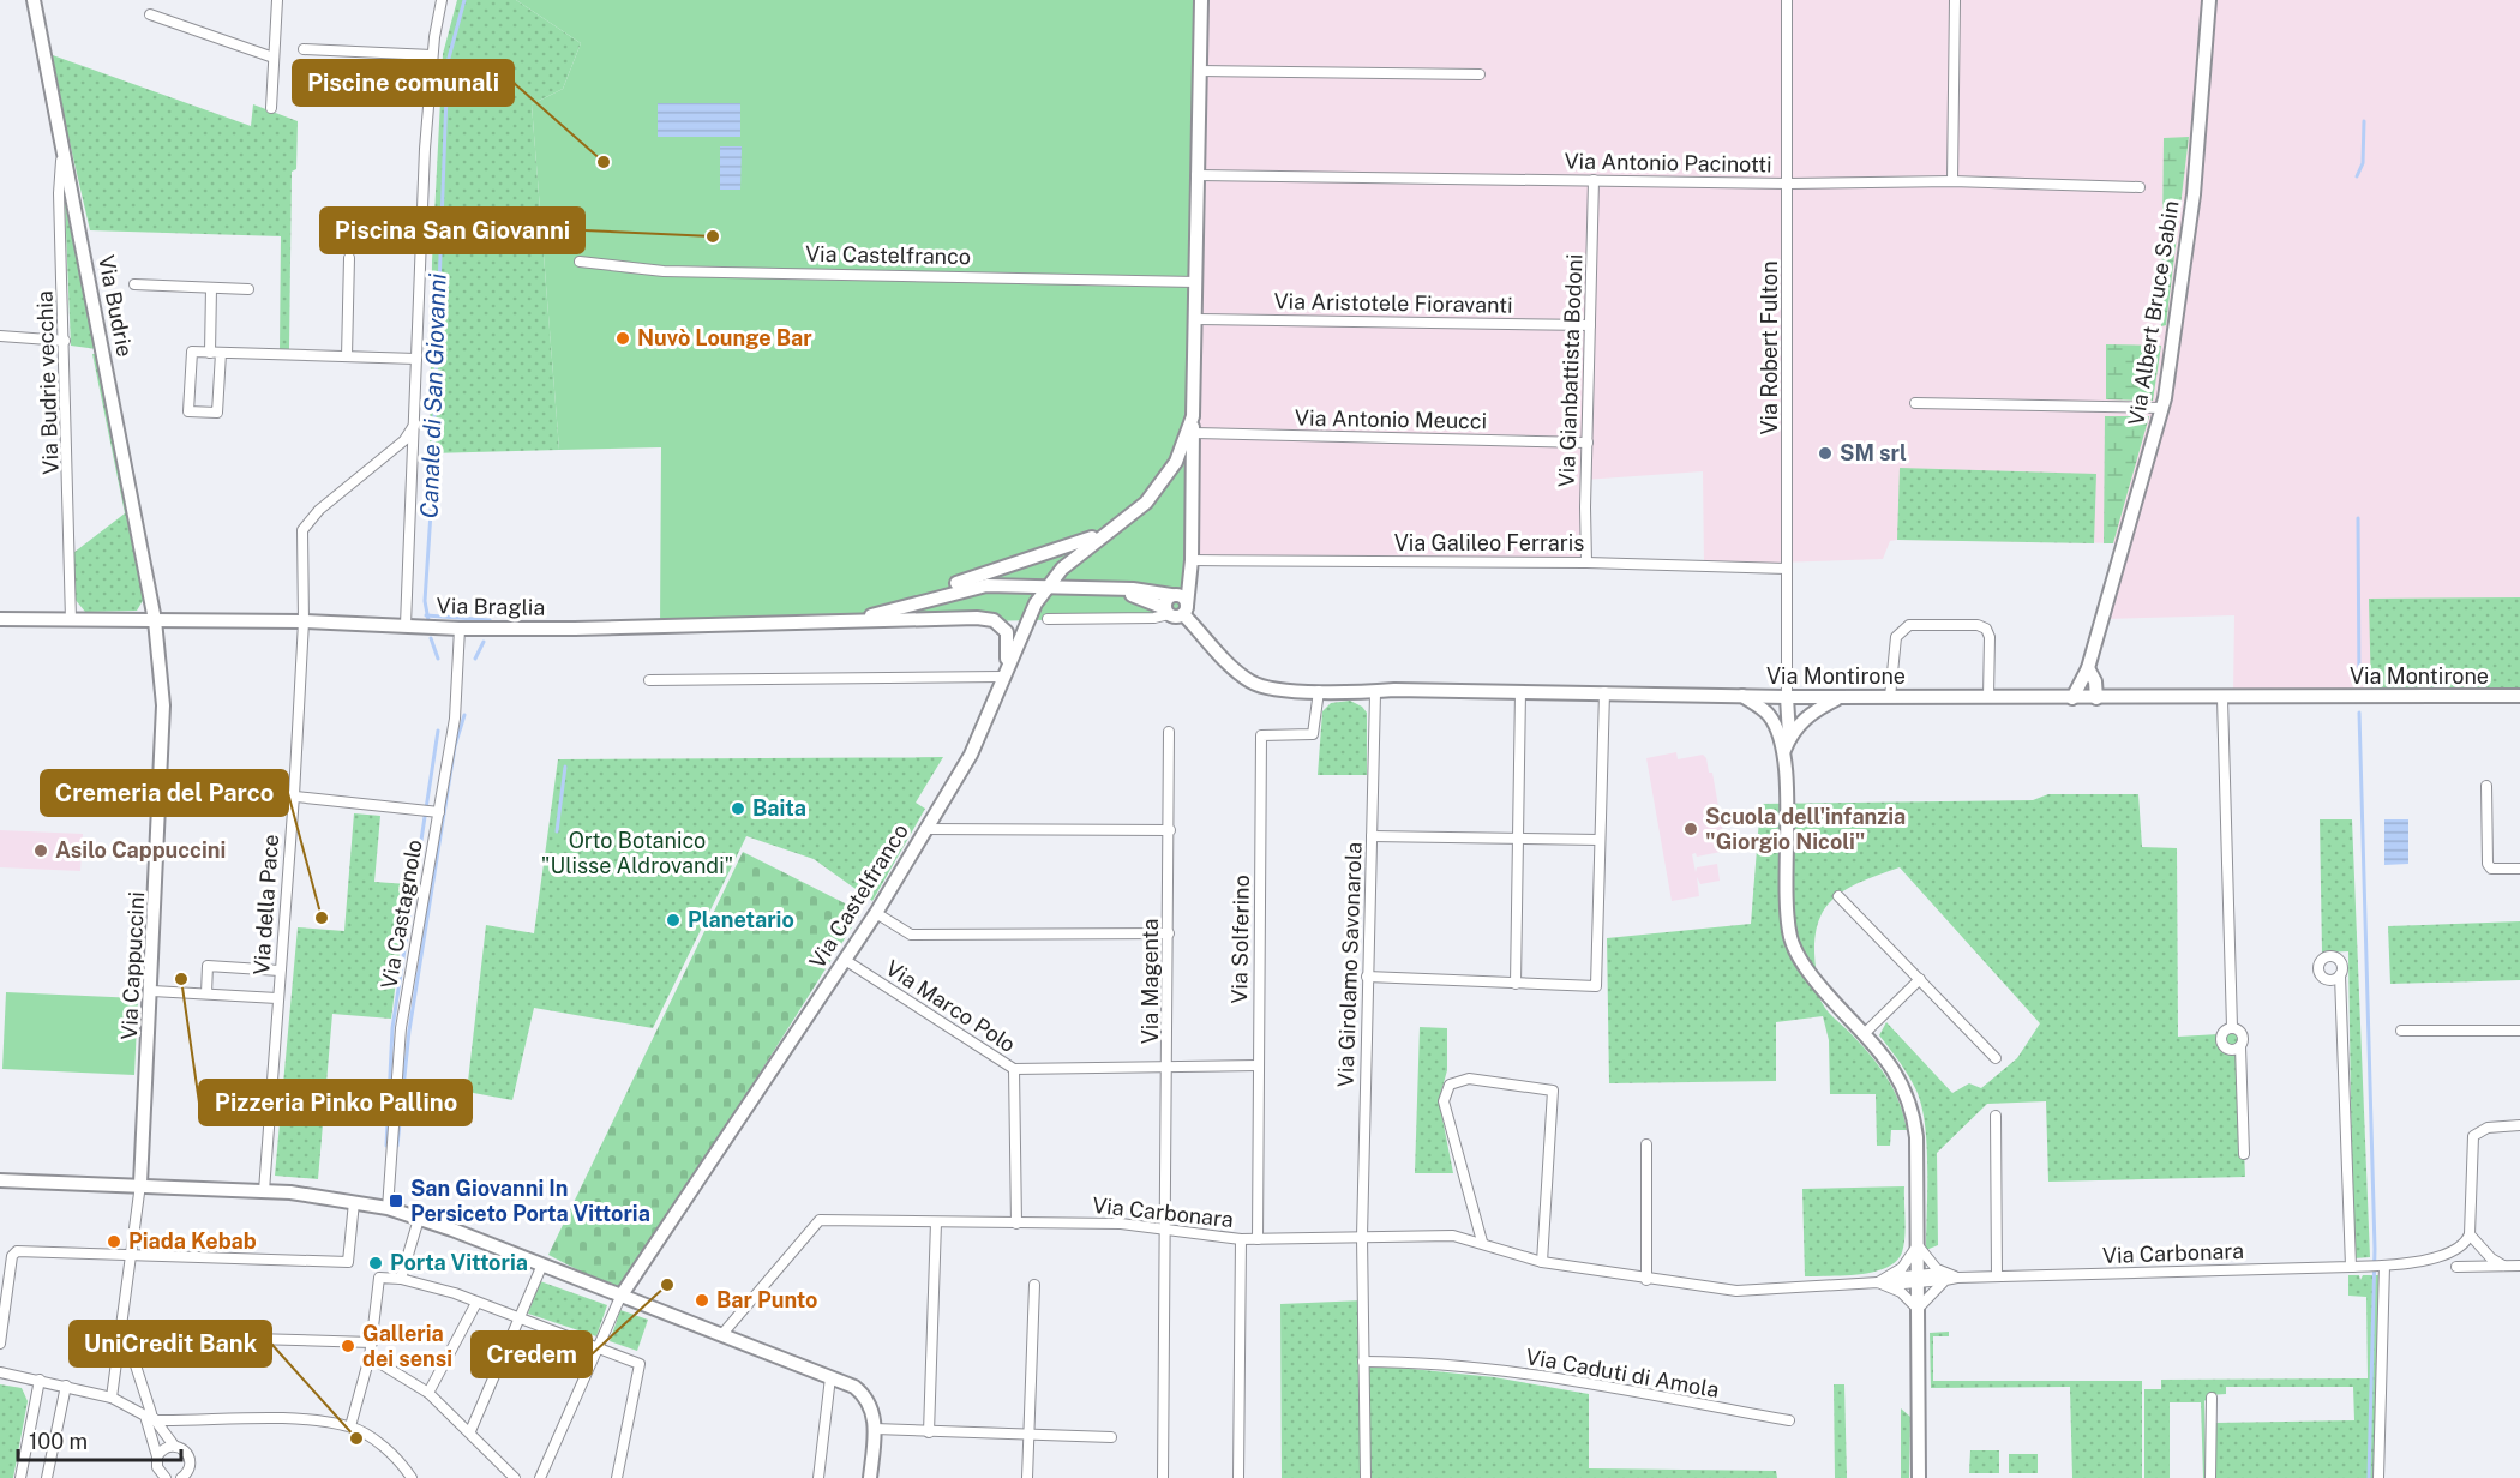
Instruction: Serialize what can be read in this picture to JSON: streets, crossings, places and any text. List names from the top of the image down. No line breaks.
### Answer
{"streets":{"street":["Via Antonio Pacinotti","Via Castelfranco","Via Aristotele Fioravanti","Via Budrie","Via Albert Bruce Sabin","Via Robert Fulton","Via Gianbattista Bodoni","Via Budrie vecchia","Via Antonio Meucci","Via Galileo Ferraris","Via Braglia","Via Montirone","Via della Pace","Via Castagnolo","Via Solferino","Via Girolamo Savonarola","Via Cappuccini","Via Magenta","Via Marco Polo","Via Carbonara","Via Caduti di Amola"]},"crossings":[["Via Antonio Pacinotti","Via Castelfranco"],["Via Antonio Pacinotti","Via Robert Fulton"],["Via Antonio Pacinotti","Via Gianbattista Bodoni"],["Via Castelfranco","Via Aristotele Fioravanti"],["Via Castelfranco","Via Antonio Meucci"],["Via Castelfranco","Via Galileo Ferraris"],["Via Castelfranco","Via Braglia"],["Via Castelfranco","Via Montirone"],["Via Castelfranco","Via Marco Polo"],["Via Aristotele Fioravanti","Via Gianbattista Bodoni"],["Via Budrie","Via Budrie vecchia"],["Via Budrie","Via Braglia"],["Via Budrie","Via Cappuccini"],["Via Albert Bruce Sabin","Via Montirone"],["Via Robert Fulton","Via Galileo Ferraris"],["Via Robert Fulton","Via Montirone"],["Via Gianbattista Bodoni","Via Antonio Meucci"],["Via Gianbattista Bodoni","Via Galileo Ferraris"],["Via Budrie vecchia","Via Braglia"],["Via Braglia","Via della Pace"],["Via Braglia","Via Castagnolo"],["Via Braglia","Via Cappuccini"],["Via Montirone","Via Solferino"],["Via Montirone","Via Girolamo Savonarola"],["Via Solferino","Via Marco Polo"],["Via Solferino","Via Carbonara"],["Via Girolamo Savonarola","Via Carbonara"],["Via Girolamo Savonarola","Via Caduti di Amola"],["Via Magenta","Via Marco Polo"],["Via Magenta","Via Carbonara"]],"water":["Canale di San Giovanni"],"parks":["Orto Botanico \"Ulisse Aldrovandi\""],"places":{"other":["Piscine comunali","Piscina San Giovanni","Nuvò Lounge Bar","SM srl","Baita","Scuola dell'infanzia \"Giorgio Nicoli\"","Asilo Cappuccini","Cremeria del Parco","Planetario","Pizzeria Pinko Pallino","Piada Kebab","Porta Vittoria","Credem","Bar Punto","Galleria dei sensi","UniCredit Bank"],"transit":["San Giovanni In Persiceto Porta Vittoria"]},"scale_bar":"100 m"}
